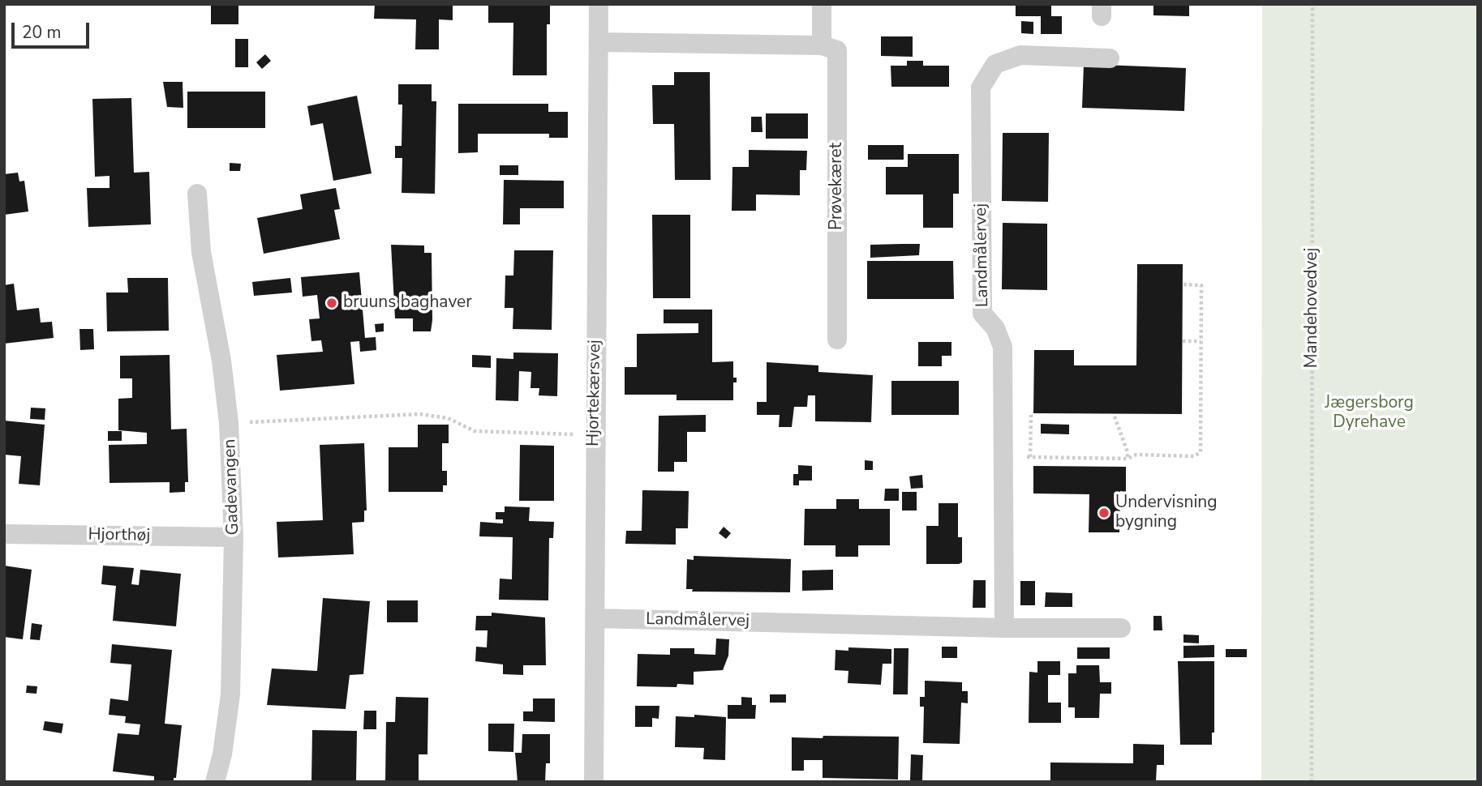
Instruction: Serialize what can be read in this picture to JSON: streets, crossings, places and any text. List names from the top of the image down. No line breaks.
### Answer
{"streets":{"street":["Prøvekæret","Landmålervej","Hjortekærsvej","Gadevangen","Hjorthøj"],"path":["Mandehovedvej"]},"crossings":[["Landmålervej","Hjortekærsvej"],["Gadevangen","Hjorthøj"]],"parks":["Jægersborg Dyrehave"],"places":["bruuns baghaver","Undervisning bygning"],"scale_bar":"20 m"}
